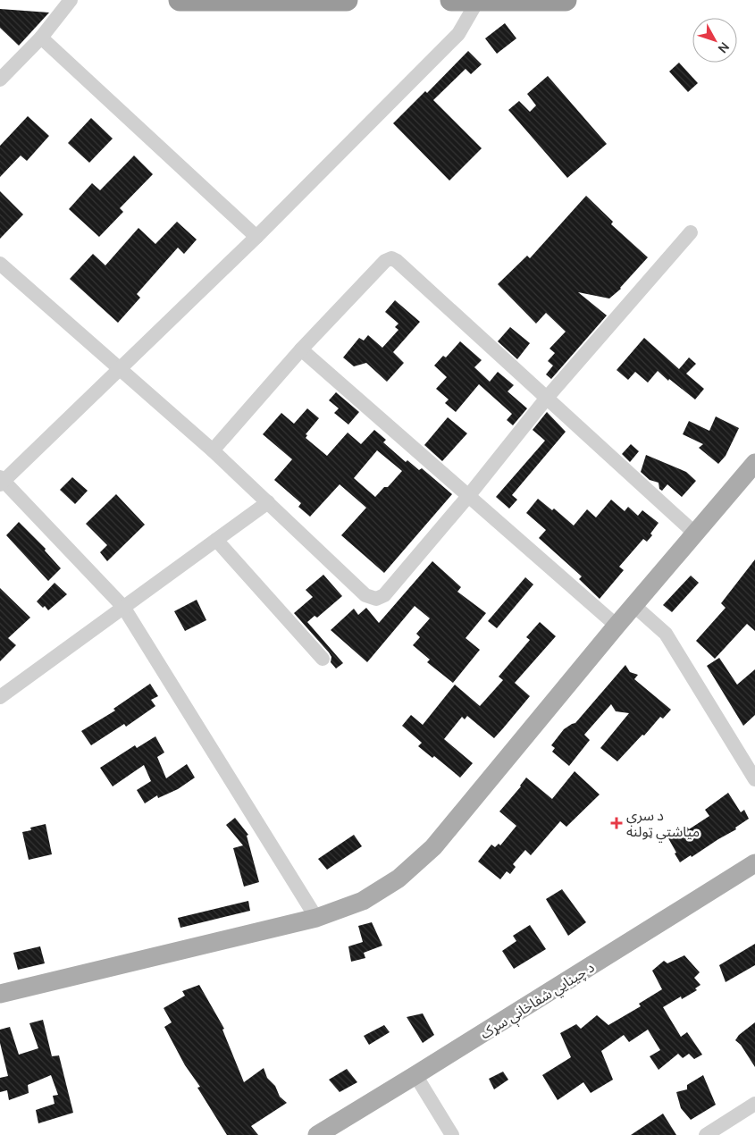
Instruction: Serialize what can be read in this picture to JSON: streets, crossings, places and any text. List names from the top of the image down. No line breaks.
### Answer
{"streets":{"main road":["د چينايي شفاخانې سړک"]},"places":{"health":["د سرې مياشتي ټولنه"]},"north":"bottom right"}
